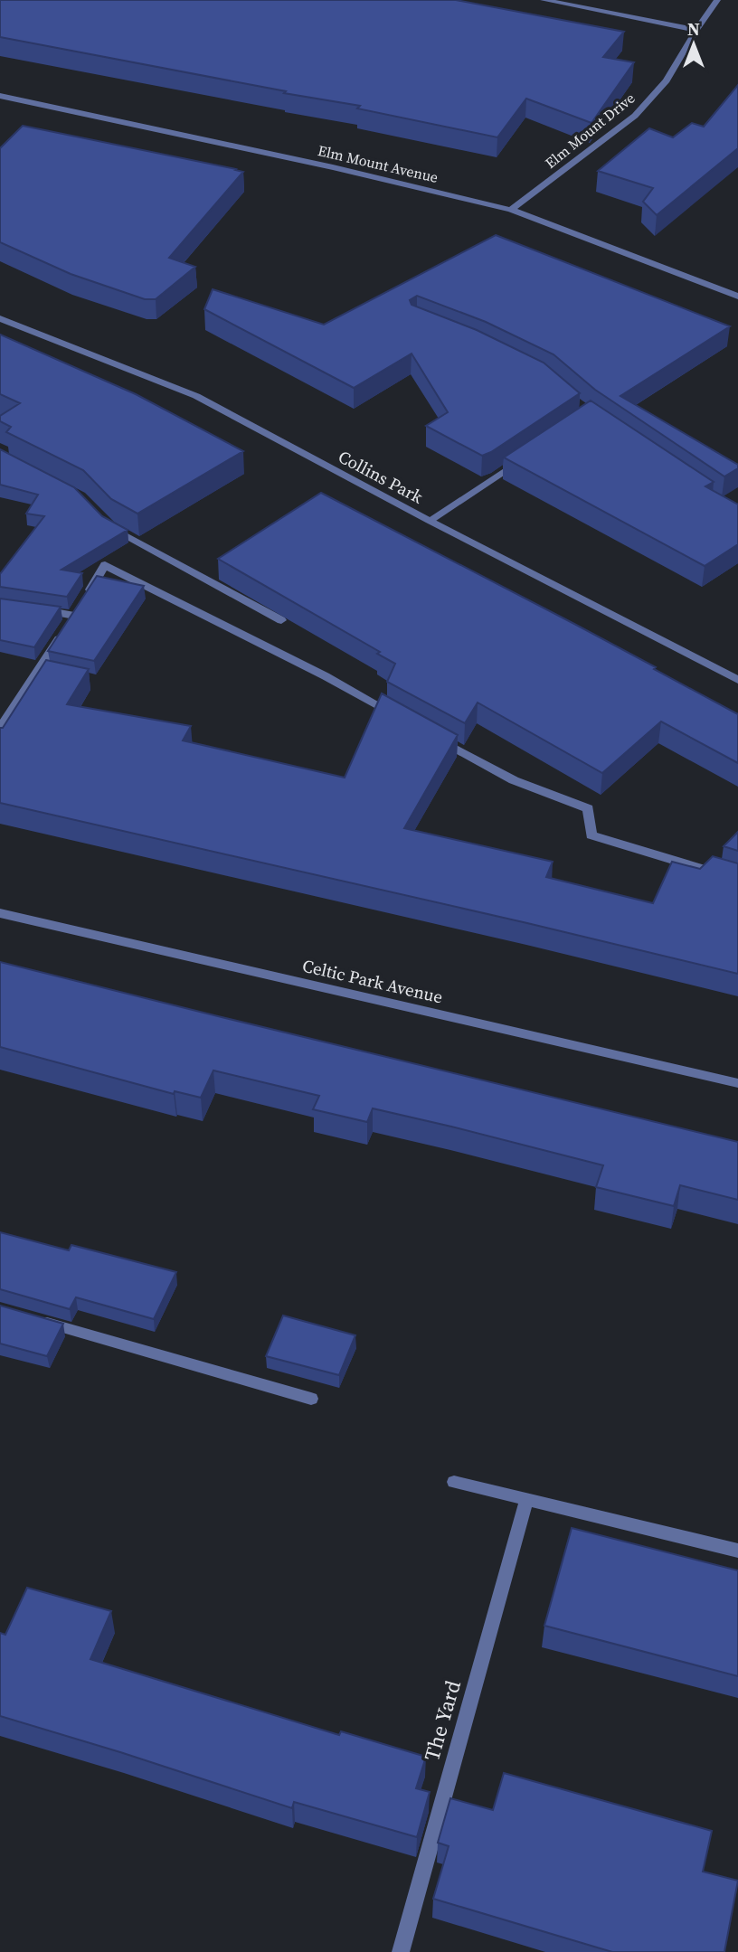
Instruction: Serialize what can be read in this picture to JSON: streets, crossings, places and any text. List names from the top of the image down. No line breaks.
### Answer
{"streets":{"street":["Elm Mount Drive","Elm Mount Avenue","Collins Park","Celtic Park Avenue","The Yard"]},"crossings":[["Elm Mount Drive","Elm Mount Avenue"]],"north":"top"}
